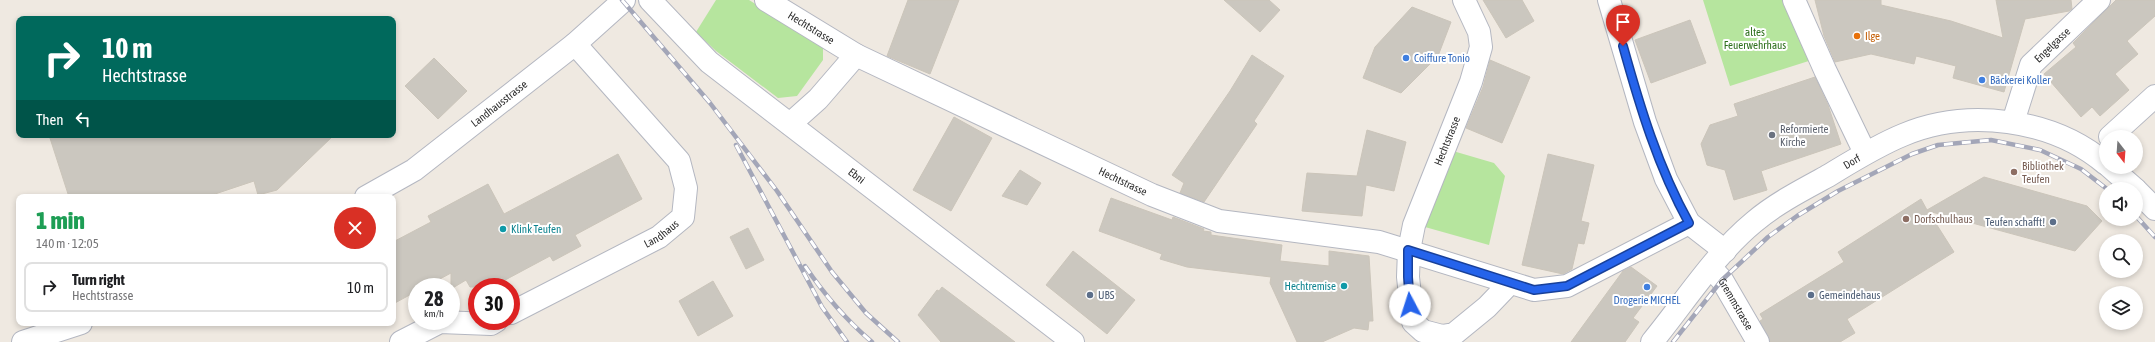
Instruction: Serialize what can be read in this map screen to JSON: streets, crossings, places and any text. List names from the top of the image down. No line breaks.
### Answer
{"streets":{"street":["Hechtstrasse","Engelgasse","Landhausstrasse","Dorf","Ebni","Landhaus","Gremmstrasse"]},"crossings":[["Engelgasse","Dorf"],["Landhausstrasse","Landhaus"],["Dorf","Gremmstrasse"]],"parks":["altes Feuerwehrhaus"],"places":["Ilge","Coiffure Tonio","Bäckerei Koller","Reformierte Kirche","Bibliothek Teufen","Dorfschulhaus","Teufen schafft!","Klink Teufen","Hechtremise","Drogerie MICHEL","UBS","Gemeindehaus"],"north":"bottom","page":{"turn":["10 m","Hechtstrasse"],"then":"Then","heading":["1 min","140 m · 12:05"],"list":[{"name":"Turn right","note":"Hechtstrasse","value":"10 m"}],"speed":"28 km/h","limit":"30"}}
